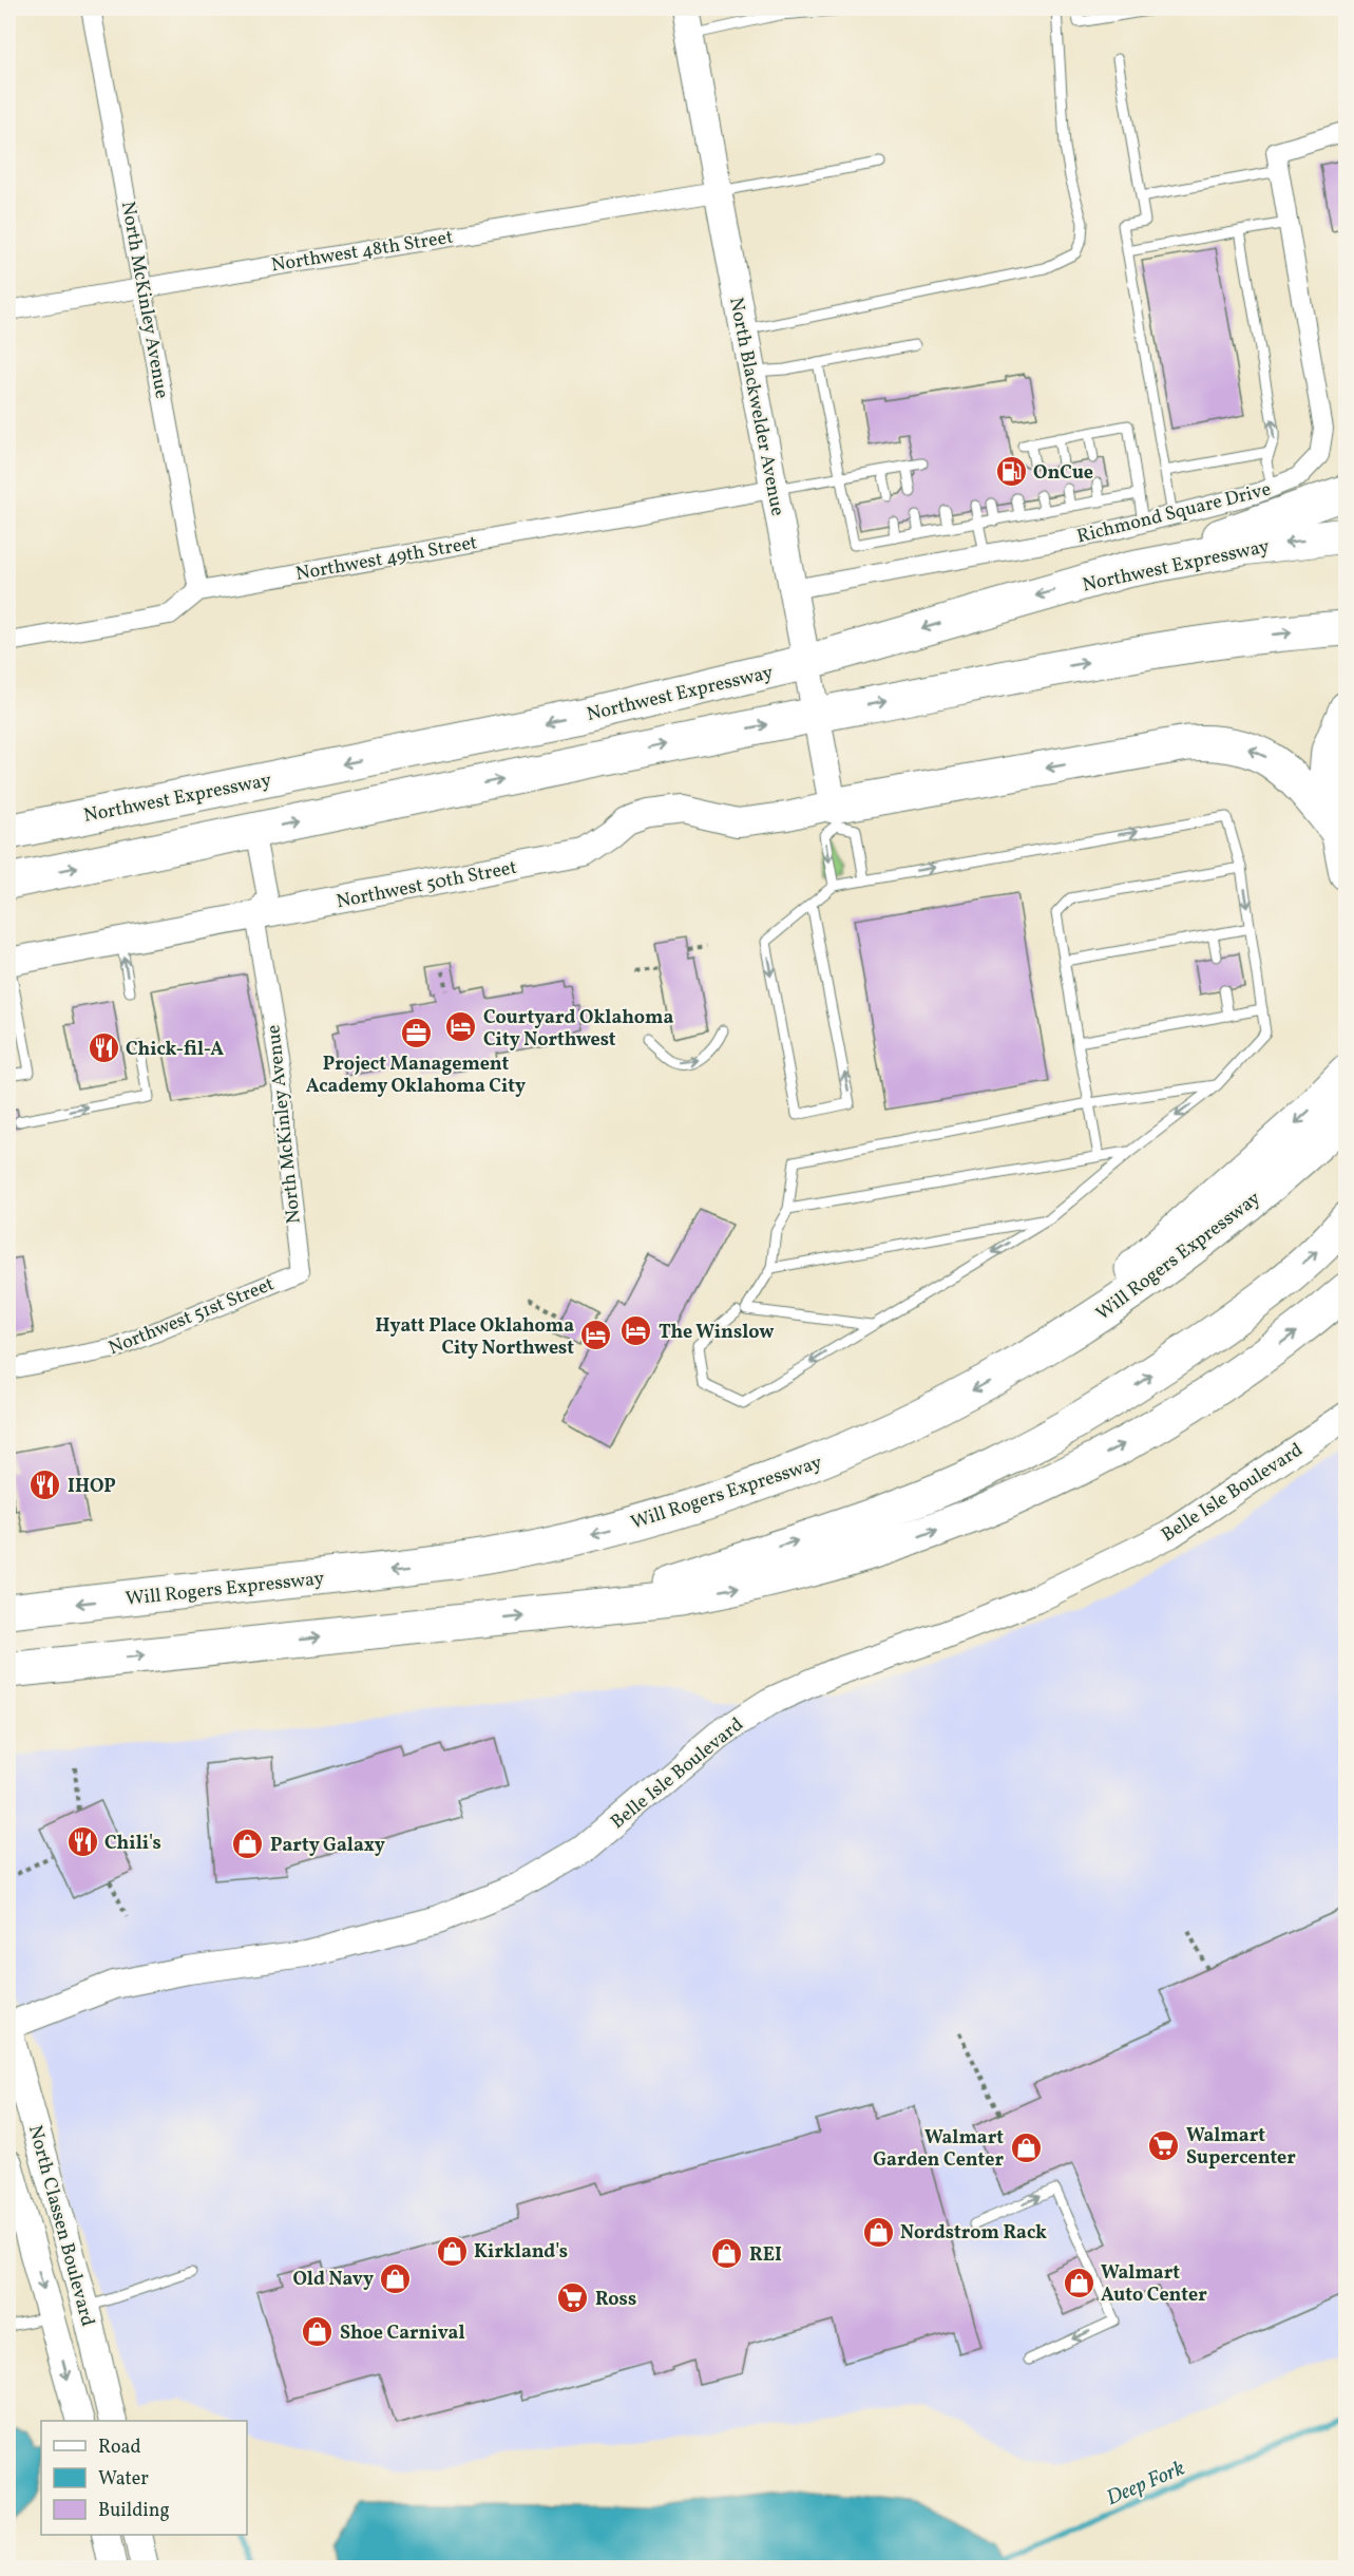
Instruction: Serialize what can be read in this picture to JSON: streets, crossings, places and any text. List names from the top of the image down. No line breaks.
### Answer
{"streets":{"highway":["Northwest Expressway","Will Rogers Expressway"],"street":["Northwest 48th Street","North McKinley Avenue","North Blackwelder Avenue","Richmond Square Drive","Northwest 49th Street","Northwest 50th Street","Northwest 51st Street","Belle Isle Boulevard","North Classen Boulevard"]},"crossings":[["Northwest 48th Street","North McKinley Avenue"],["Northwest 48th Street","North Blackwelder Avenue"],["North McKinley Avenue","Northwest 49th Street"],["North McKinley Avenue","Northwest 50th Street"],["North McKinley Avenue","Northwest 51st Street"],["North Blackwelder Avenue","Richmond Square Drive"],["North Blackwelder Avenue","Northwest 49th Street"],["North Blackwelder Avenue","Northwest Expressway"],["North Blackwelder Avenue","Northwest 50th Street"],["Belle Isle Boulevard","North Classen Boulevard"]],"water":["Deep Fork"],"places":{"fuel station":["OnCue"],"hotel":["Courtyard Oklahoma City Northwest","The Winslow","Hyatt Place Oklahoma City Northwest"],"office":["Project Management Academy Oklahoma City"],"restaurant":["Chick-fil-A","IHOP","Chili's"],"shop":["Party Galaxy","Walmart Garden Center","Nordstrom Rack","Kirkland's","REI","Old Navy","Walmart Auto Center","Shoe Carnival"],"supermarket":["Walmart Supercenter","Ross"]},"legend":["Road","Water","Building"]}
